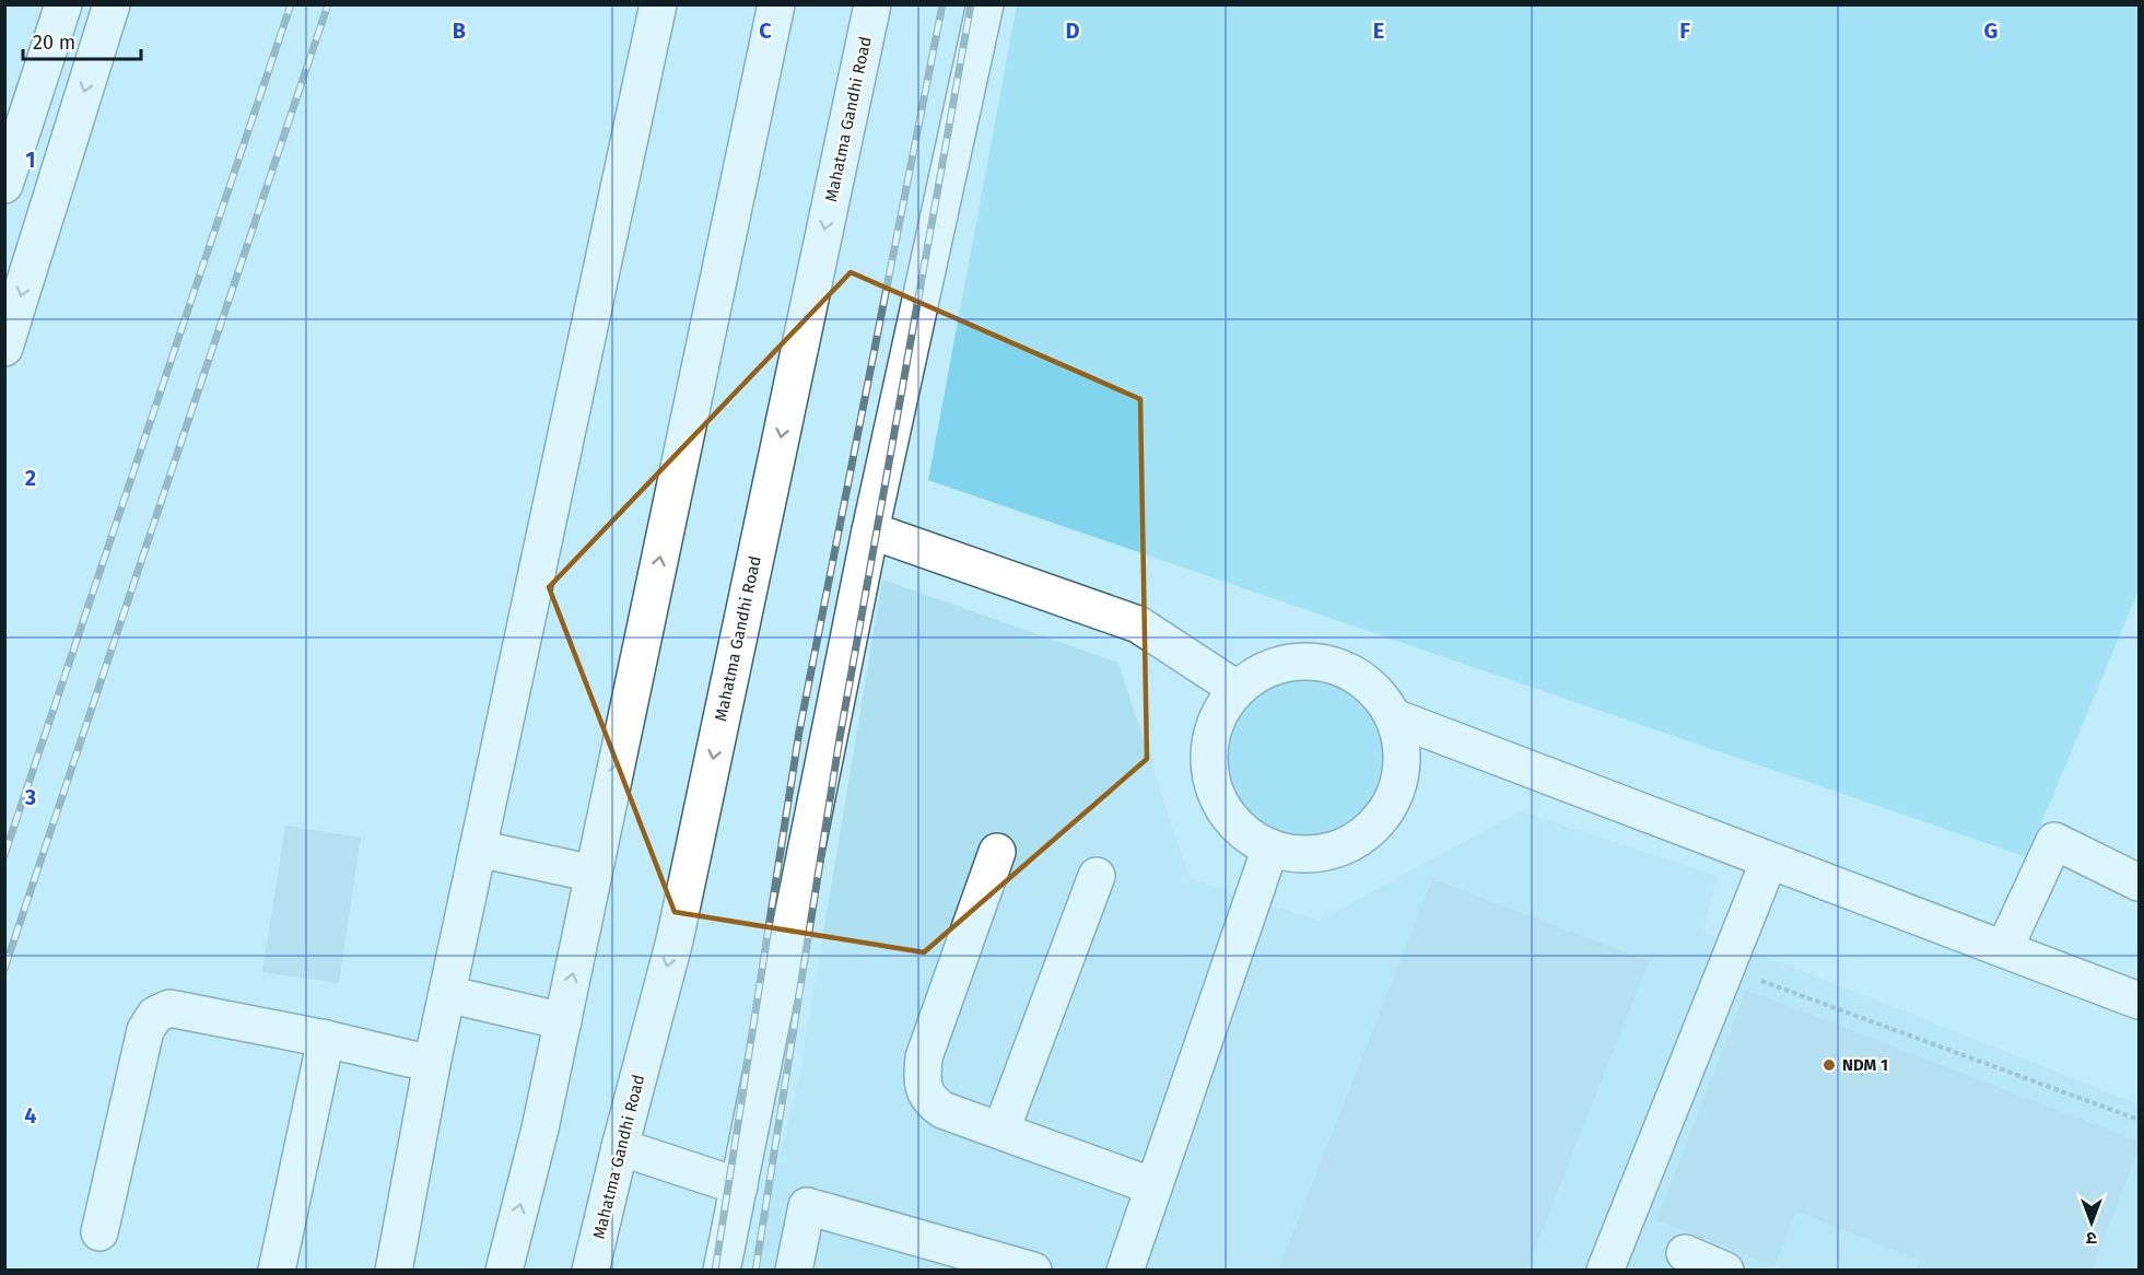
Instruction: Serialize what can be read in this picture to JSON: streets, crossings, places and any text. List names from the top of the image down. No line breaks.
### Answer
{"streets":{"main road":["Mahatma Gandhi Road"]},"places":["NDM 1"],"scale_bar":"20 m","north":"bottom","grid":{"columns":["B","C","D","E","F","G"],"rows":["1","2","3","4"]}}
